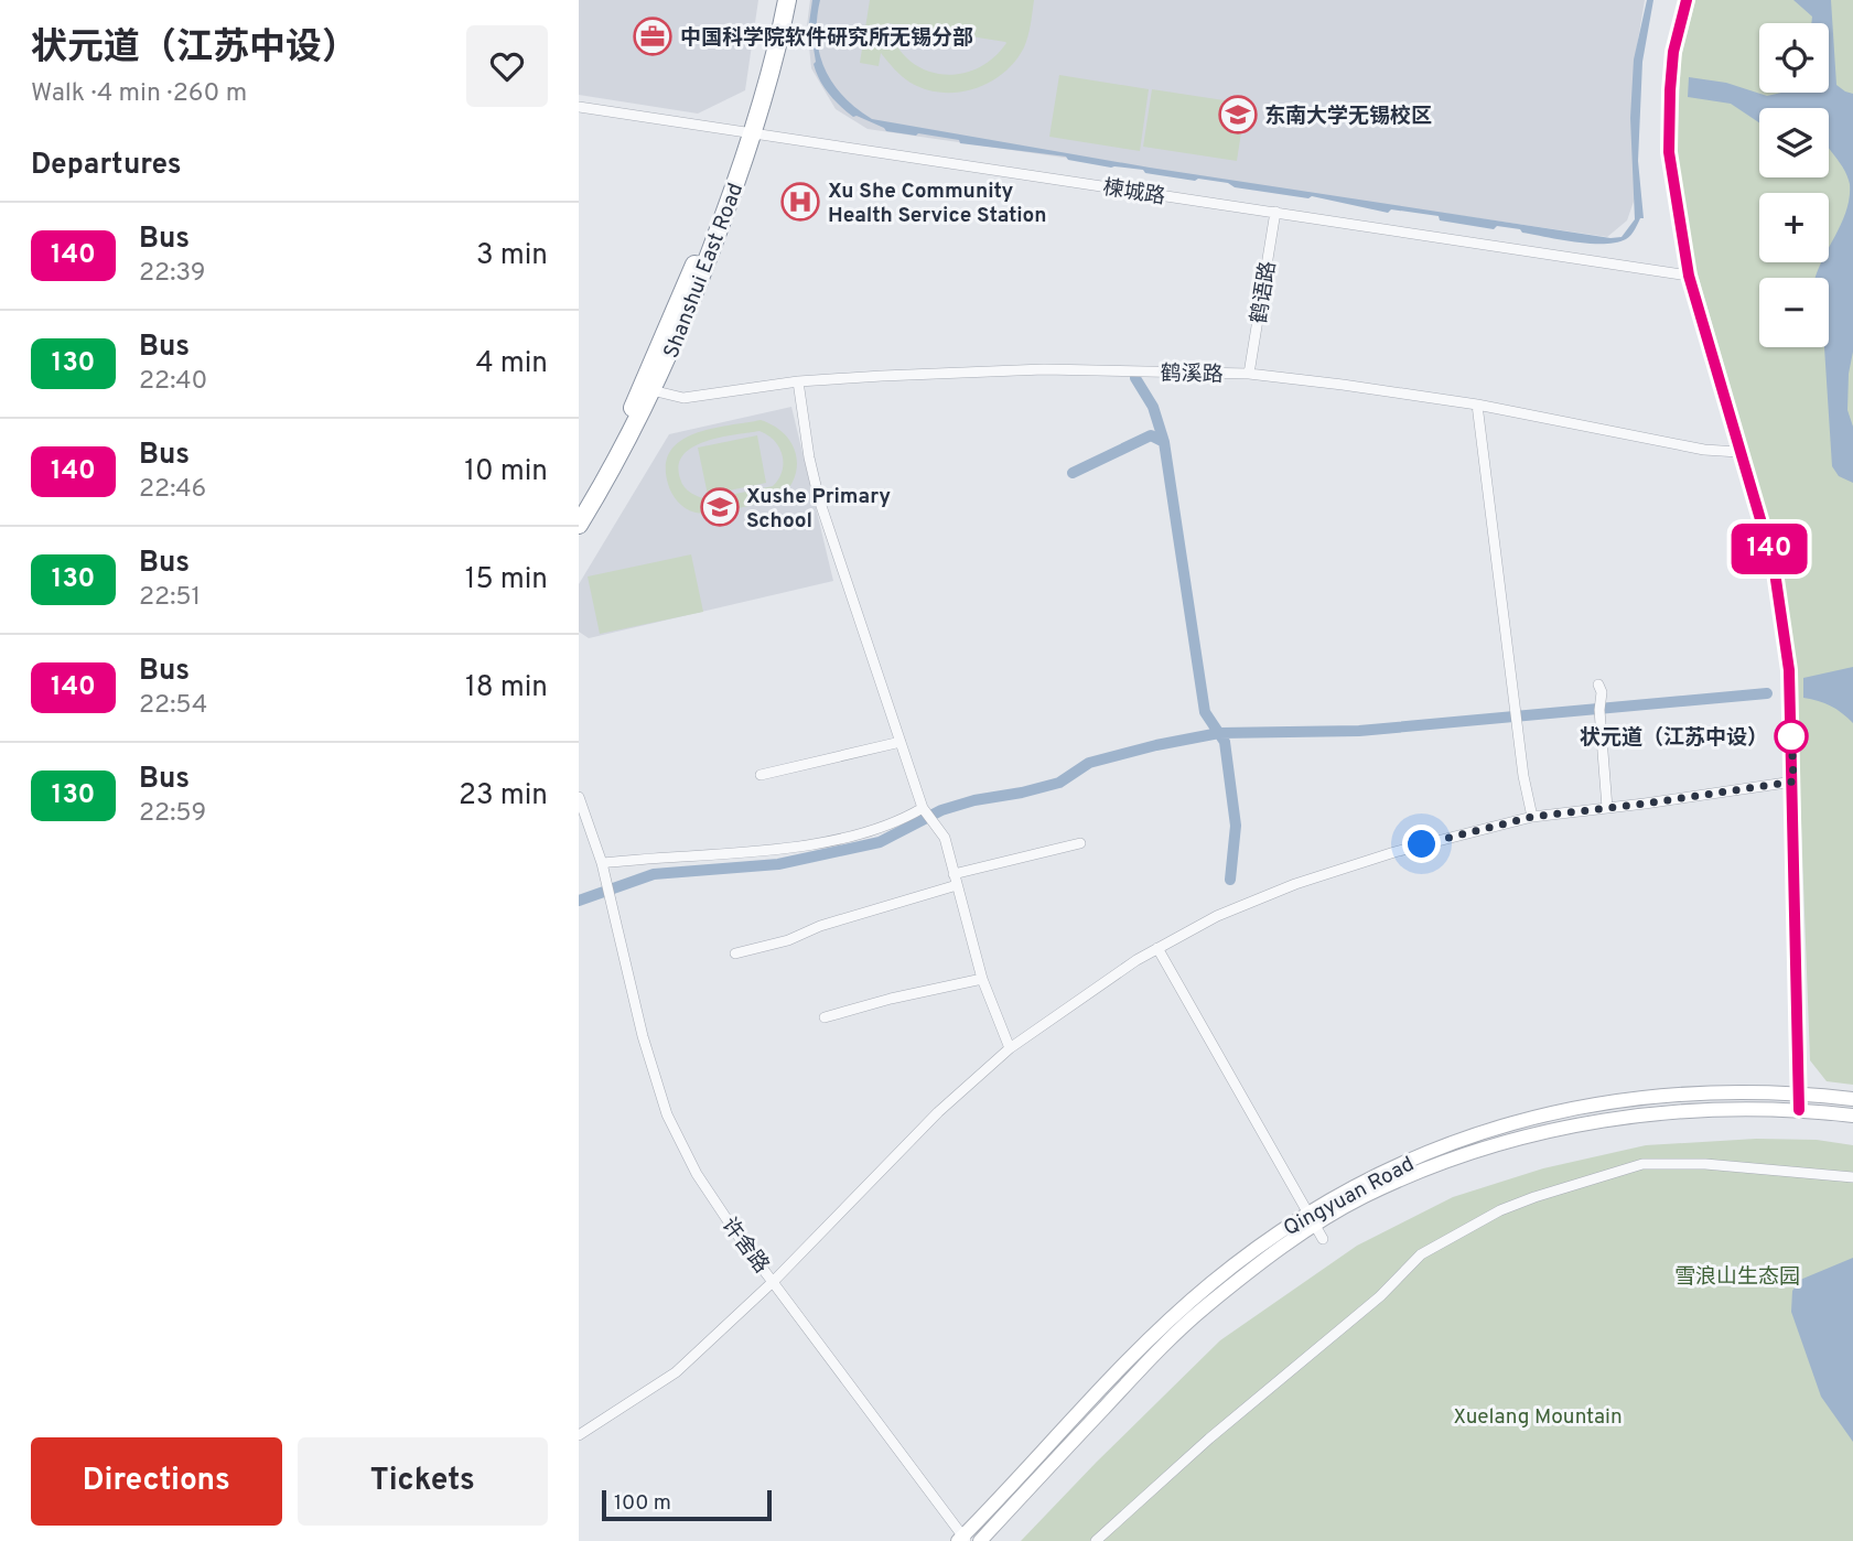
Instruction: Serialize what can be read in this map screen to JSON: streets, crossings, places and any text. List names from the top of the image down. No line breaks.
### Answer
{"streets":{"highway":["Shanshui East Road"],"street":["楝城路","鹤语路","鹤溪路","Qingyuan Road","许舍路"]},"crossings":[["楝城路","Shanshui East Road"],["楝城路","鹤语路"],["Shanshui East Road","鹤溪路"],["鹤语路","鹤溪路"],["Qingyuan Road","许舍路"]],"parks":["雪浪山生态园","Xuelang Mountain"],"places":{"office":["中国科学院软件研究所无锡分部"],"school or university":["东南大学无锡校区","Xushe Primary School"],"hospital":["Xu She Community Health Service Station"],"other":["状元道（江苏中设）"]},"lines":["bus line 140"],"scale_bar":"100 m","page":{"heading":[["状元道（江苏中设）","Walk · 4 min · 260 m"],"Departures"],"on_map":"140","map_buttons":["+","−"],"list":[{"mark":"140","name":"Bus","note":"22:39","value":"3 min"},{"mark":"130","name":"Bus","note":"22:40","value":"4 min"},{"mark":"140","name":"Bus","note":"22:46","value":"10 min"},{"mark":"130","name":"Bus","note":"22:51","value":"15 min"},{"mark":"140","name":"Bus","note":"22:54","value":"18 min"},{"mark":"130","name":"Bus","note":"22:59","value":"23 min"}],"buttons":["Directions","Tickets"],"scale":"100 m"}}
